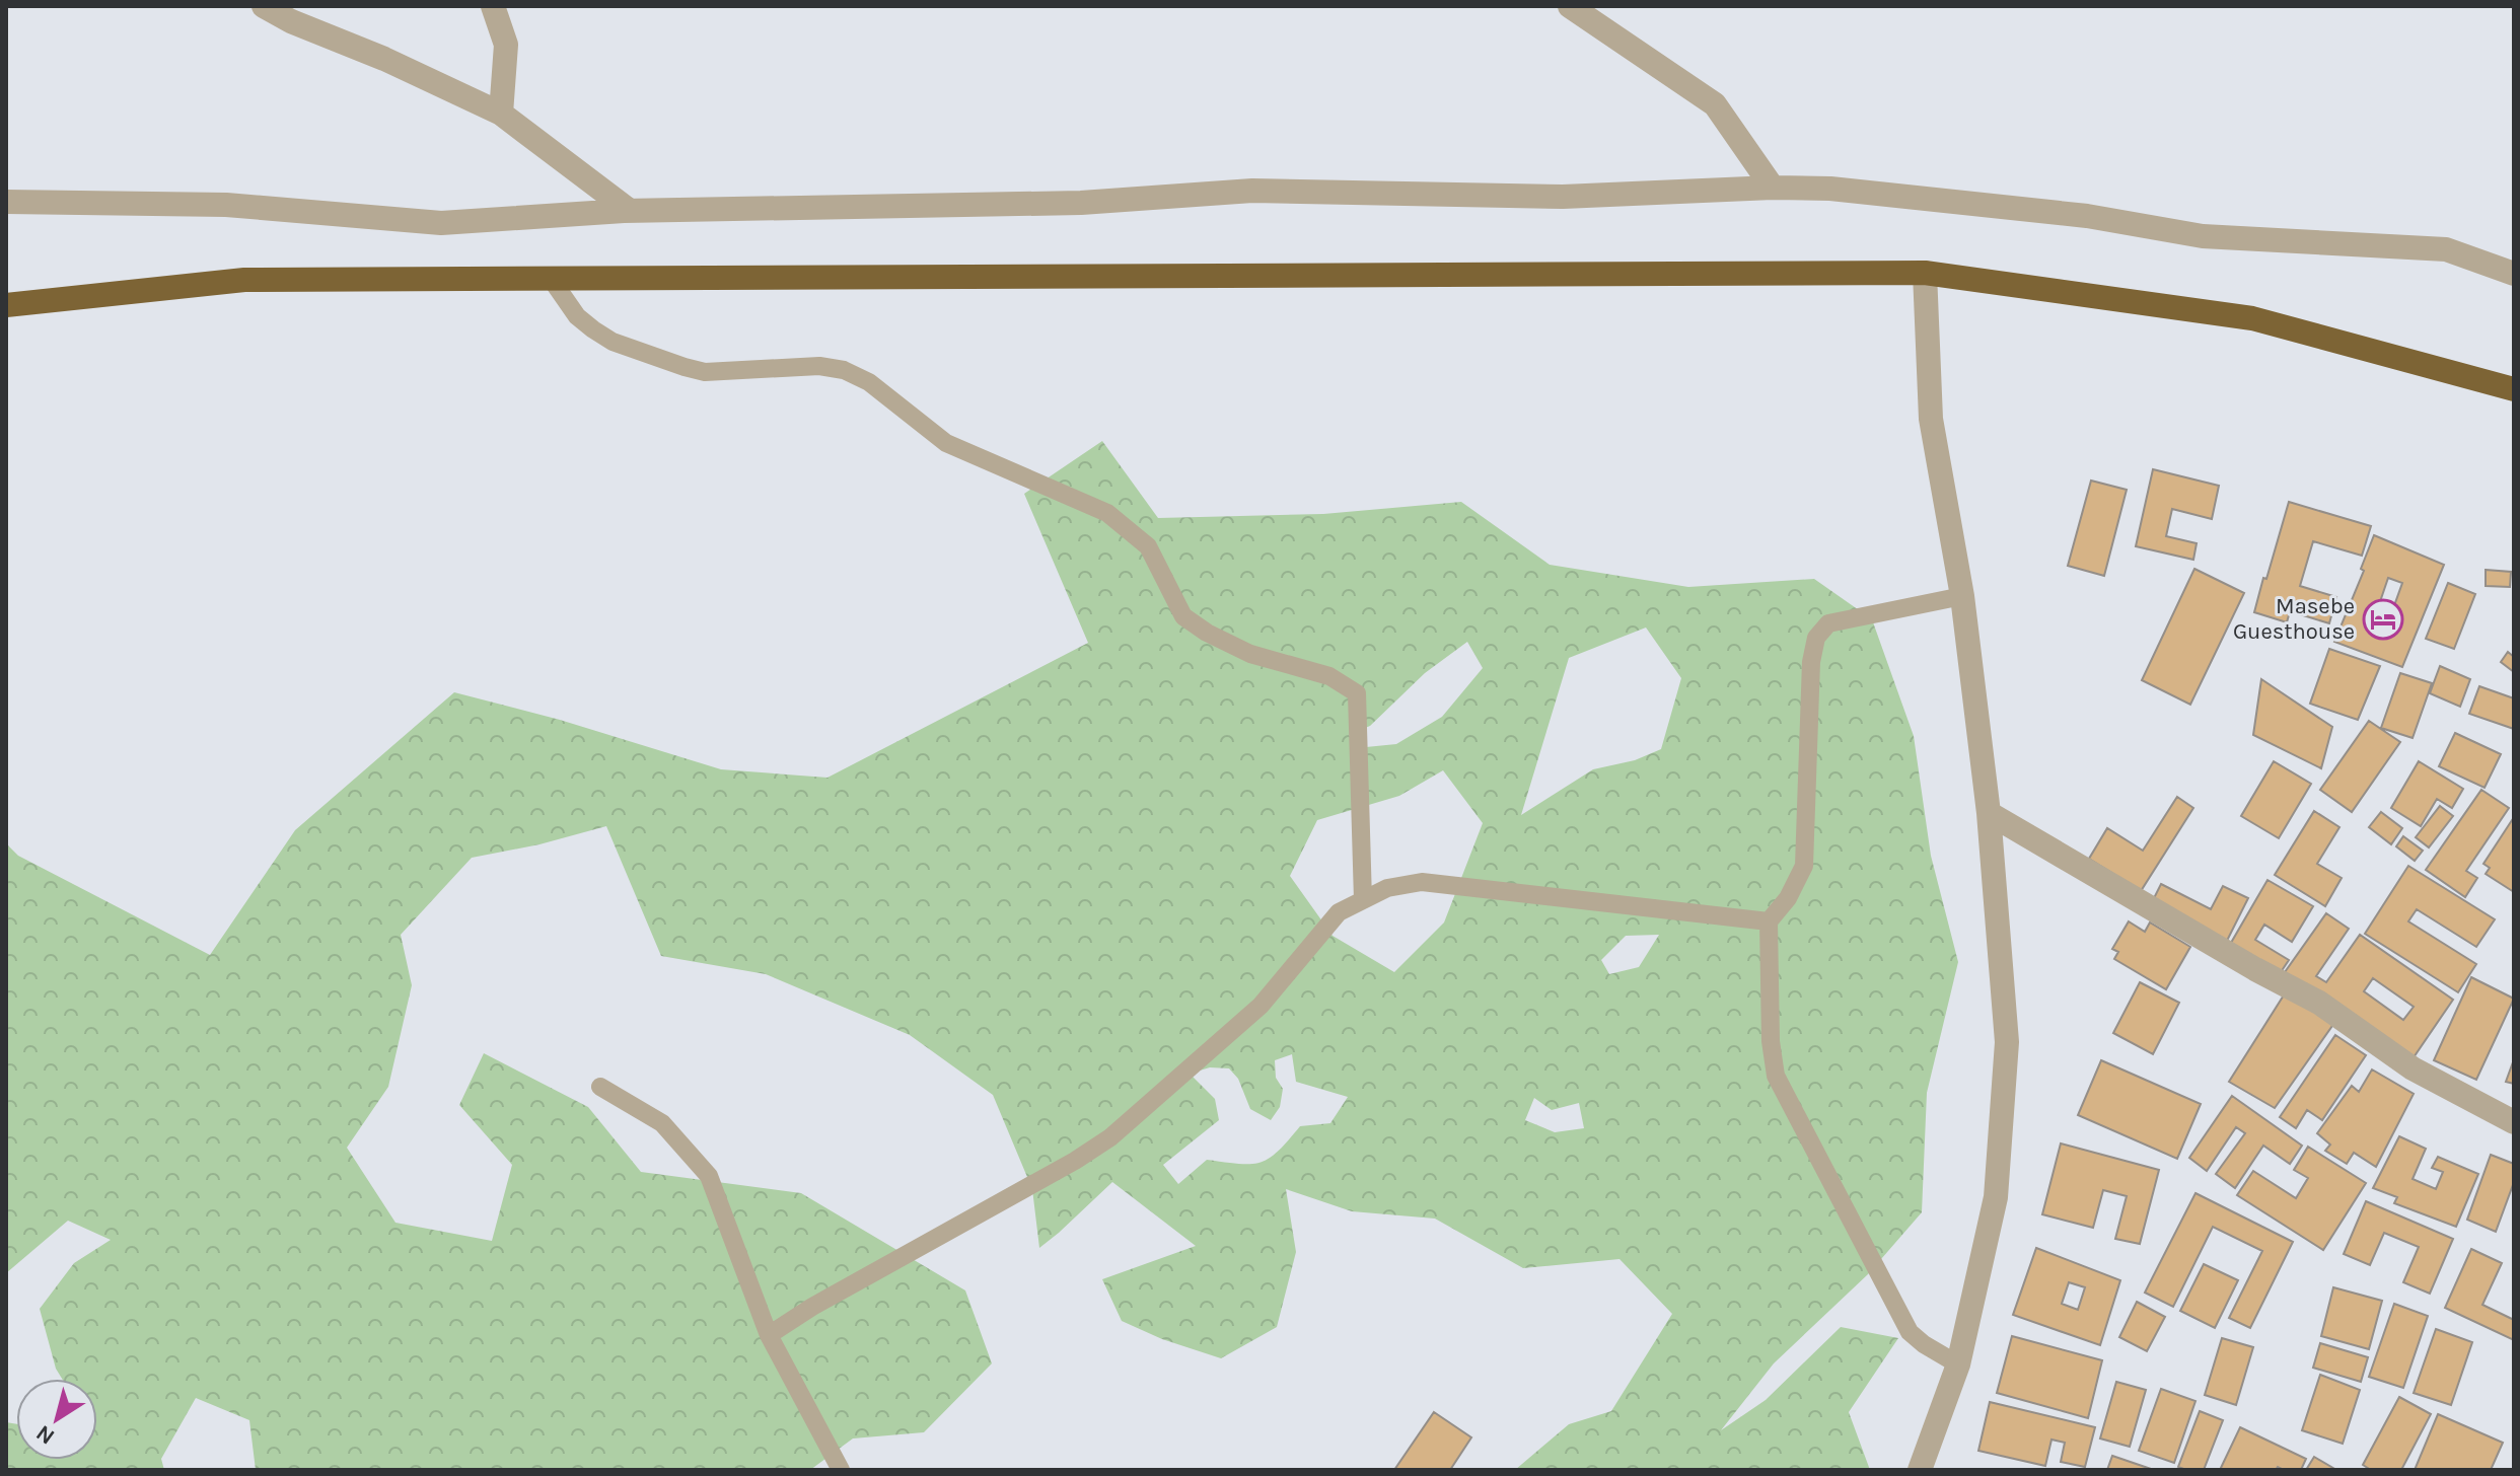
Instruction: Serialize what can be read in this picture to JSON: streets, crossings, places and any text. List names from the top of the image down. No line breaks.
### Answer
{"places":{"hotel":["Masebe Guesthouse"]},"north":"bottom left"}
